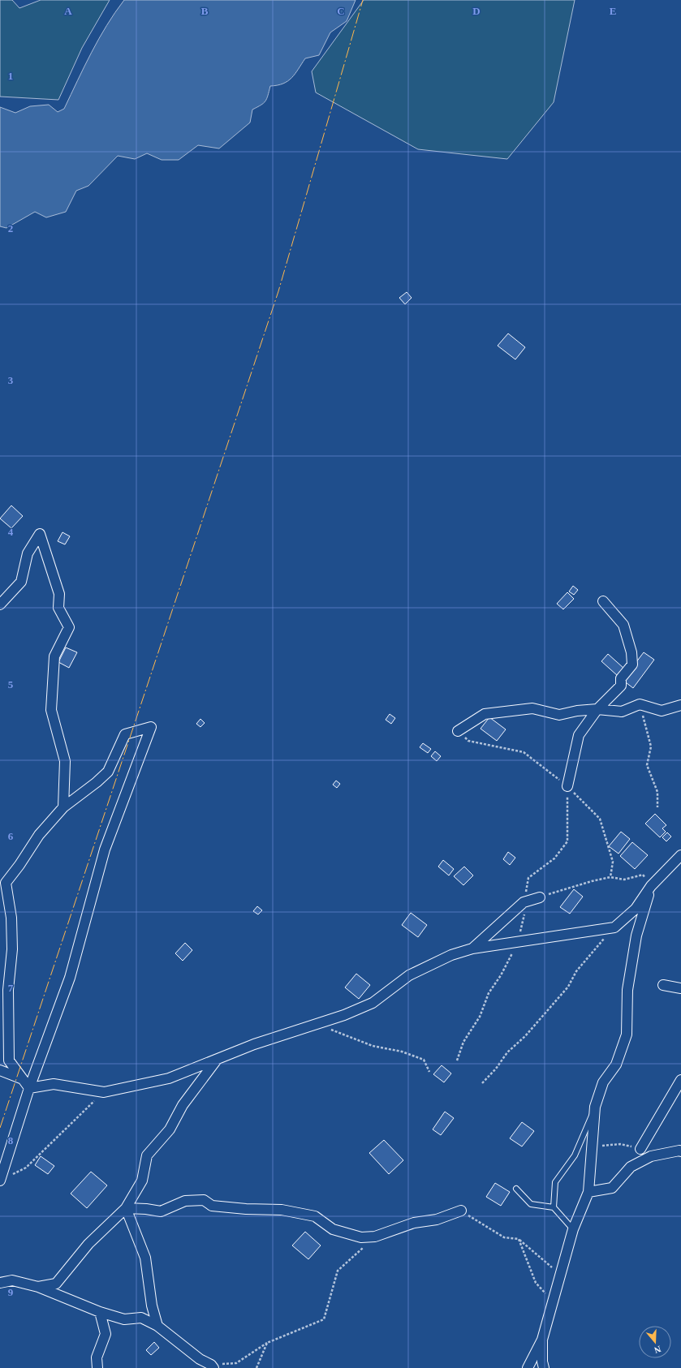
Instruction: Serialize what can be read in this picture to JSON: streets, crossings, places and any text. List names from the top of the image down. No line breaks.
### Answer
{"north":"bottom","grid":{"columns":["A","B","C","D","E"],"rows":["1","2","3","4","5","6","7","8","9"]}}
